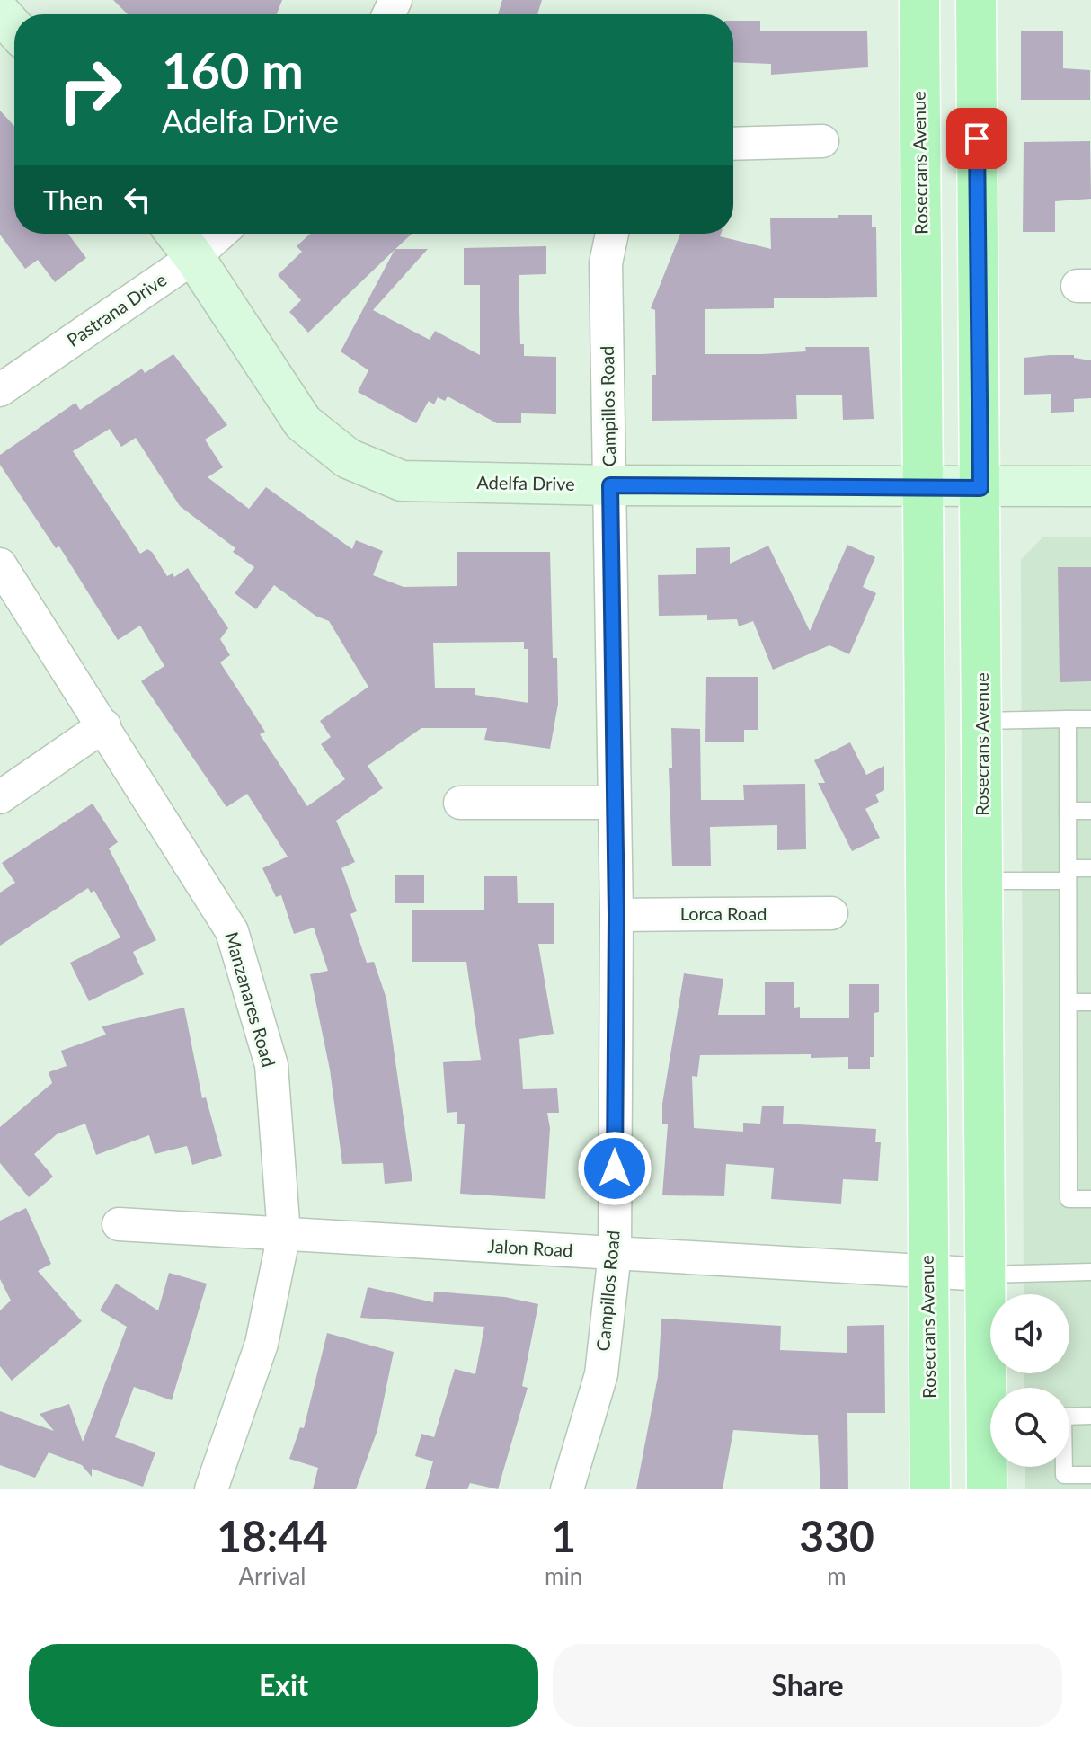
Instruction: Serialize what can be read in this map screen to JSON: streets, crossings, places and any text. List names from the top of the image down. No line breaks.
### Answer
{"streets":{"main road":["Rosecrans Avenue"],"street":["Pastrana Drive","Campillos Road","Adelfa Drive","Lorca Road","Manzanares Road","Jalon Road"]},"crossings":[["Rosecrans Avenue","Adelfa Drive"],["Rosecrans Avenue","Jalon Road"],["Pastrana Drive","Adelfa Drive"],["Campillos Road","Adelfa Drive"],["Campillos Road","Lorca Road"],["Campillos Road","Jalon Road"],["Manzanares Road","Jalon Road"]],"page":{"turn":["160 m","Adelfa Drive"],"then":"Then","eta":["18:44","Arrival","1","min","330","m"],"buttons":["Exit","Share"]}}
